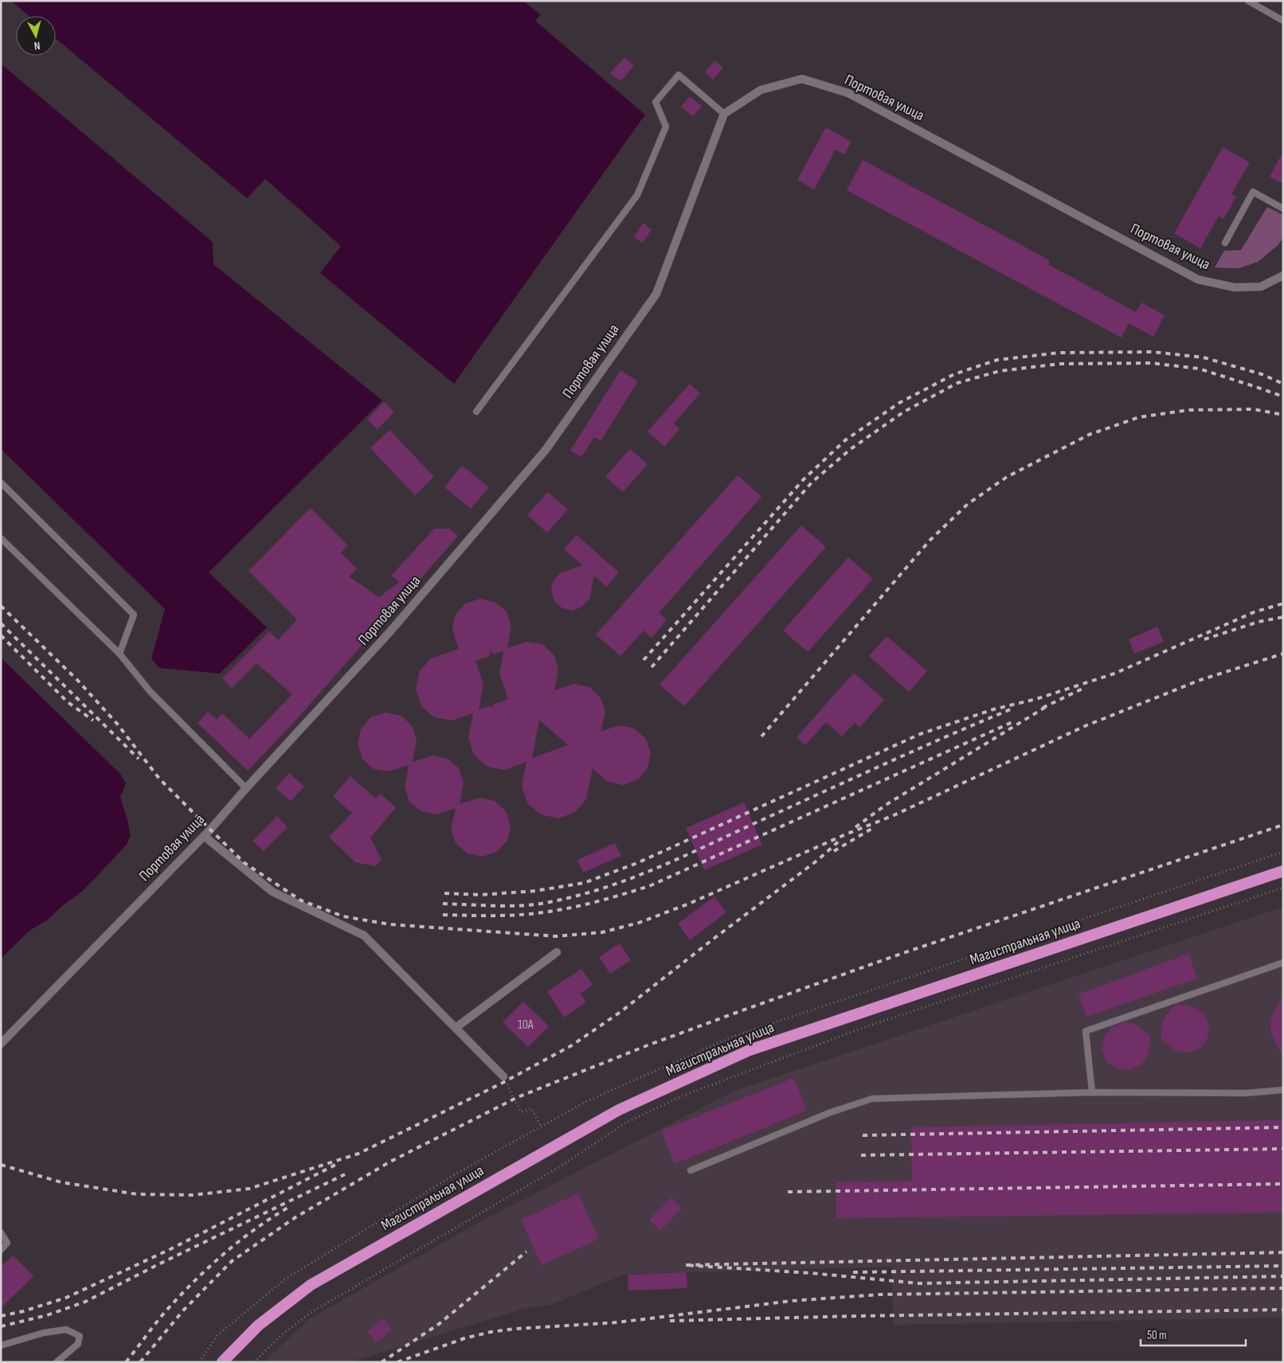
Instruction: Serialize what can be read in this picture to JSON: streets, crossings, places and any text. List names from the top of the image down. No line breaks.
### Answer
{"streets":{"highway":["Магистральная улица"],"street":["Портовая улица"]},"house_numbers":["10А"],"scale_bar":"50 m","north":"bottom"}
